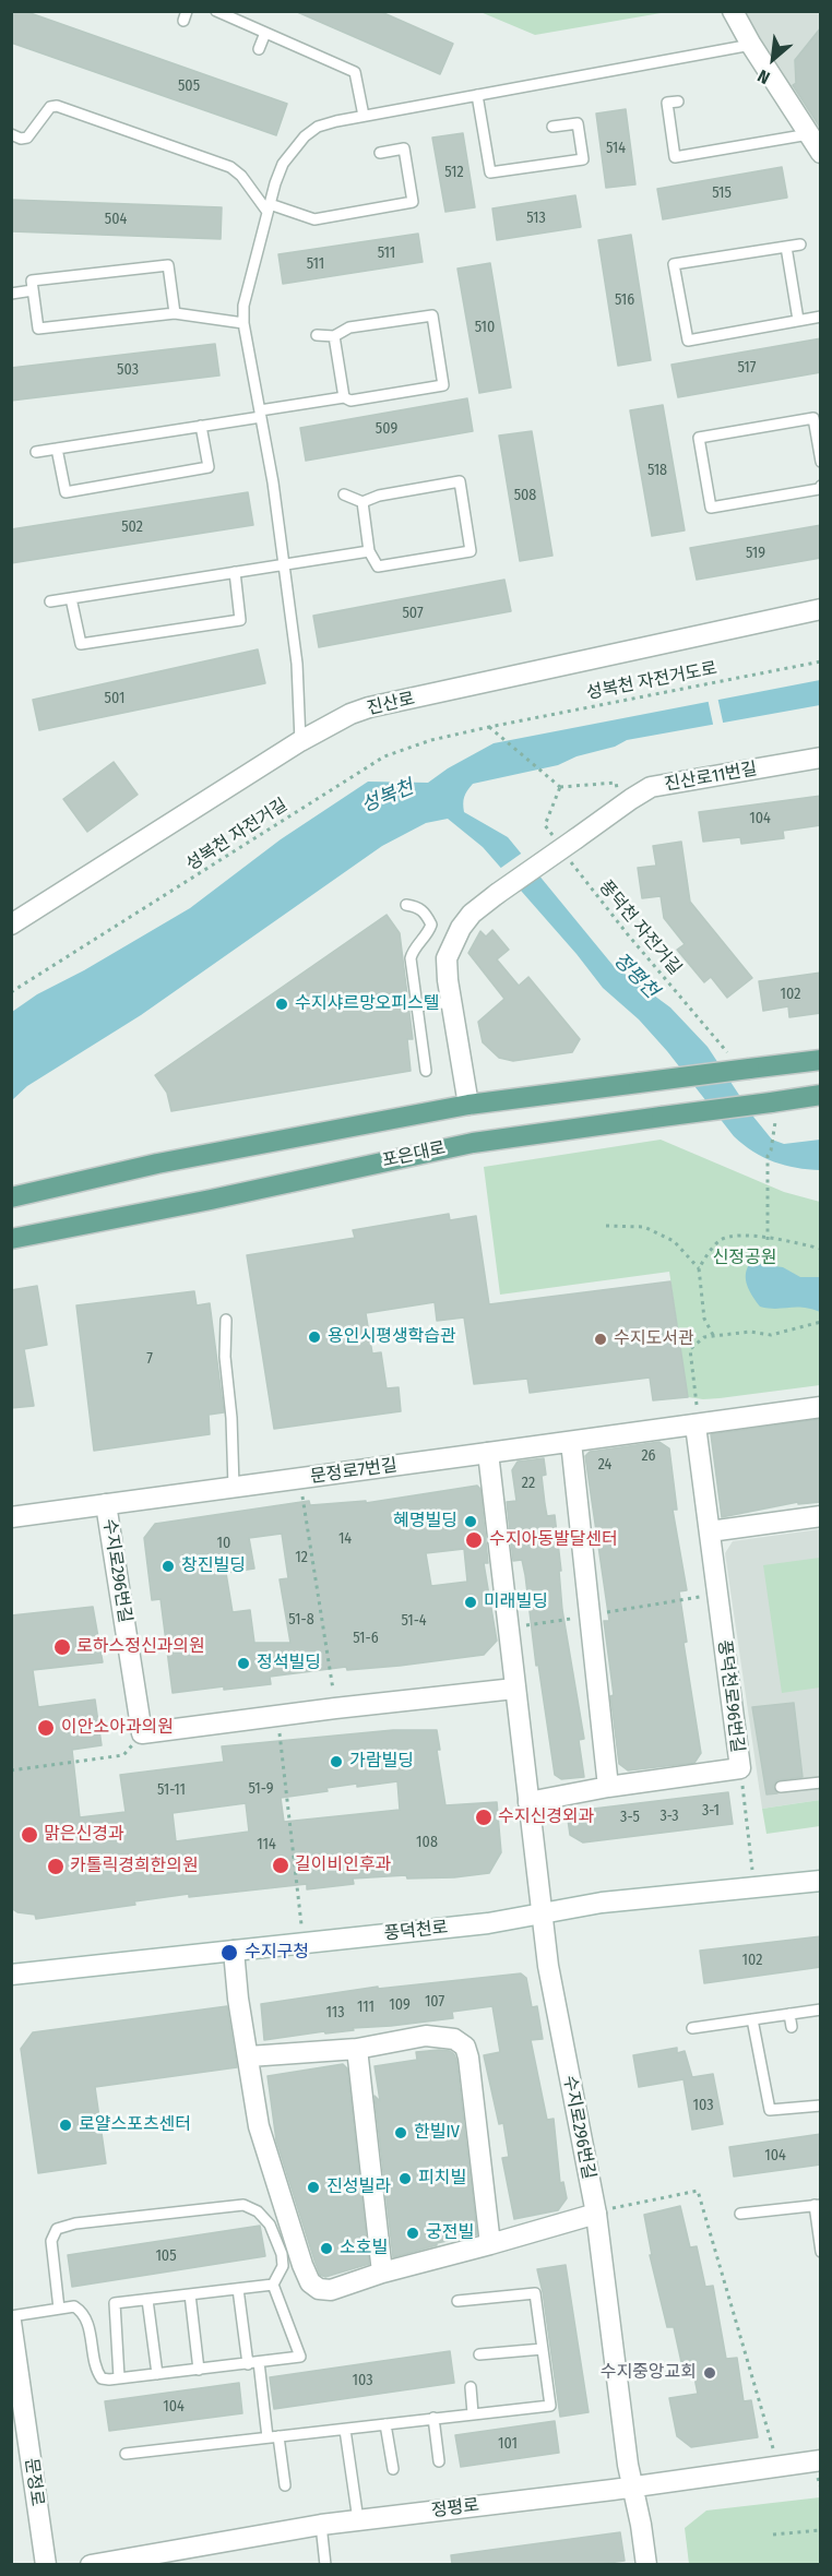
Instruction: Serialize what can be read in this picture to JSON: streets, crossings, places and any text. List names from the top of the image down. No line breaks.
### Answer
{"streets":{"main road":["포은대로"],"street":["진산로","진산로11번길","문정로7번길","수지로296번길","풍덕천로96번길","풍덕천로","문정로","정평로"],"path":["성복천 자전거도로","성복천 자전거길","풍덕천 자전거길"]},"crossings":[["성복천 자전거도로","성복천 자전거길"],["문정로7번길","수지로296번길"],["문정로7번길","풍덕천로96번길"],["수지로296번길","풍덕천로96번길"],["수지로296번길","풍덕천로"],["수지로296번길","정평로"]],"water":["성복천","정평천"],"parks":["신정공원"],"places":["수지샤르망오피스텔","용인시평생학습관","수지도서관","혜명빌딩","수지아동발달센터","창진빌딩","미래빌딩","로하스정신과의원","정석빌딩","이안소아과의원","가람빌딩","수지신경외과","맑은신경과","길이비인후과","카톨릭경희한의원","수지구청","로얄스포츠센터","한빌IV","피치빌","진성빌라","궁전빌","소호빌","수지중앙교회"],"house_numbers":["505","514","512","515","513","504","511","511","516","510","517","503","509","518","508","502","519","507","501","104","102","7","26","24","22","14","10","12","51-8","51-4","51-6","51-9","51-11","3-1","3-3","3-5","108","114","102","107","109","111","113","103","104","105","103","104","101"],"north":"bottom left"}
